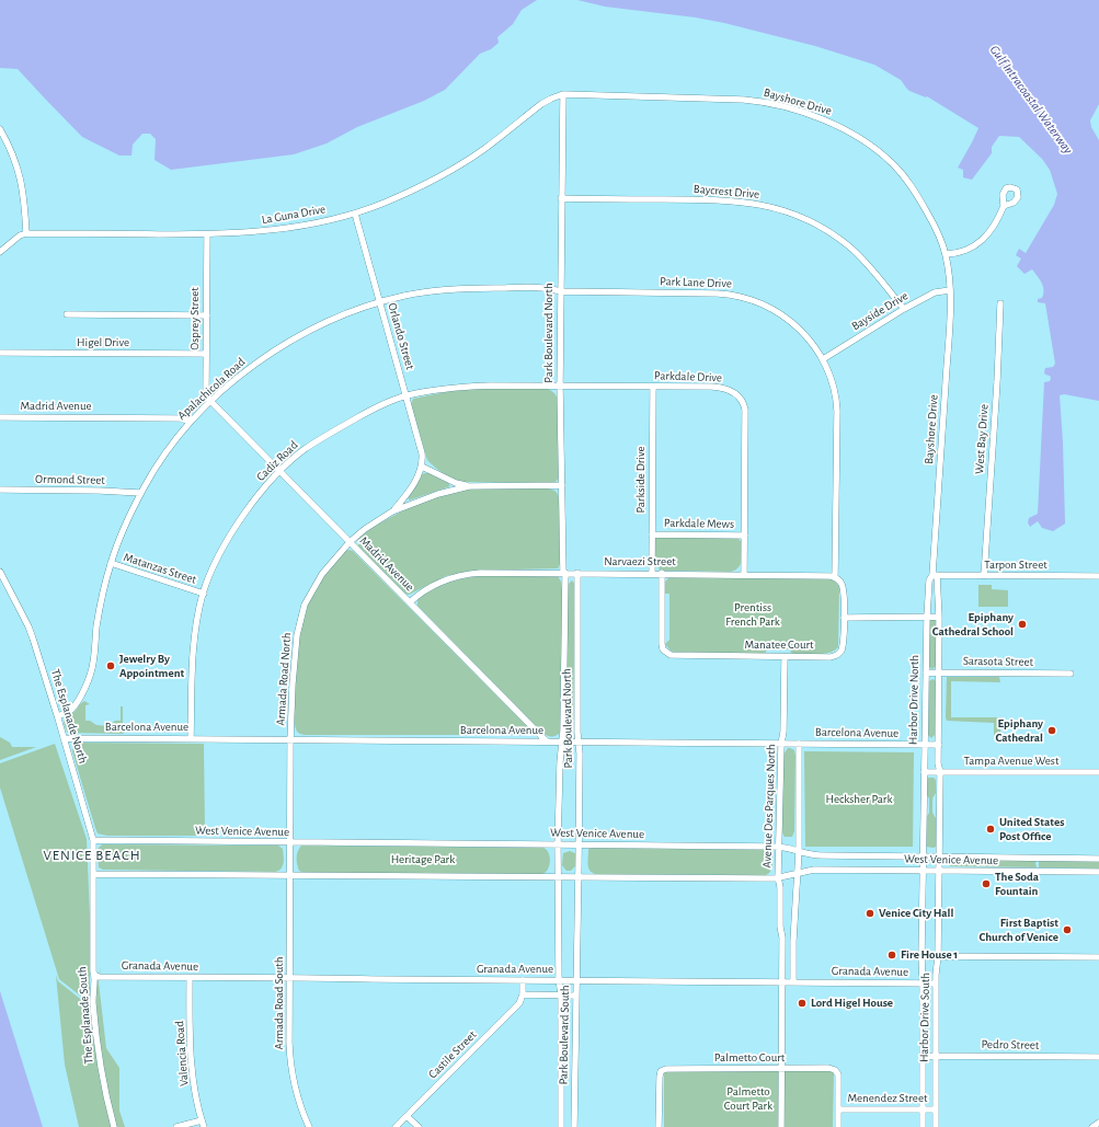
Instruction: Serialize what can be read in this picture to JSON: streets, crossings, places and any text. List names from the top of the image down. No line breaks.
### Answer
{"streets":{"street":["Bayshore Drive","Baycrest Drive","La Guna Drive","Park Lane Drive","Bayside Drive","Osprey Street","Park Boulevard North","Orlando Street","Higel Drive","Parkdale Drive","Apalachicola Road","Madrid Avenue","West Bay Drive","Cadiz Road","Ormond Street","Parkside Drive","Parkdale Mews","Narvaezi Street","Tarpon Street","Matanzas Street","Manatee Court","Sarasota Street","Armada Road North","Harbor Drive North","The Esplanade North","Barcelona Avenue","Tampa Avenue West","Avenue Des Parques North","West Venice Avenue","Granada Avenue","Armada Road South","The Esplanade South","Harbor Drive South","Park Boulevard South","Pedro Street","Valencia Road","Castile Street","Palmetto Court","Menendez Street"]},"crossings":[["Bayshore Drive","La Guna Drive"],["Bayshore Drive","Bayside Drive"],["Bayshore Drive","Park Boulevard North"],["Bayshore Drive","Harbor Drive North"],["Baycrest Drive","Bayside Drive"],["Baycrest Drive","Park Boulevard North"],["La Guna Drive","Osprey Street"],["La Guna Drive","Park Boulevard North"],["La Guna Drive","Orlando Street"],["Park Lane Drive","Bayside Drive"],["Park Lane Drive","Park Boulevard North"],["Park Lane Drive","Apalachicola Road"],["Park Lane Drive","Narvaezi Street"],["Osprey Street","Higel Drive"],["Osprey Street","Apalachicola Road"],["Osprey Street","Madrid Avenue"],["Park Boulevard North","Parkdale Drive"],["Park Boulevard North","Apalachicola Road"],["Park Boulevard North","Cadiz Road"],["Park Boulevard North","Narvaezi Street"],["Park Boulevard North","Armada Road North"],["Park Boulevard North","Barcelona Avenue"],["Park Boulevard North","West Venice Avenue"],["Park Boulevard North","Park Boulevard South"],["Orlando Street","Apalachicola Road"],["Orlando Street","Cadiz Road"],["Parkdale Drive","Cadiz Road"],["Parkdale Drive","Parkside Drive"],["Parkdale Drive","Parkdale Mews"],["Parkdale Drive","Narvaezi Street"],["Apalachicola Road","Madrid Avenue"],["Apalachicola Road","Ormond Street"],["Apalachicola Road","Matanzas Street"],["Apalachicola Road","The Esplanade North"],["Madrid Avenue","Cadiz Road"],["Madrid Avenue","Narvaezi Street"],["Madrid Avenue","Armada Road North"],["Madrid Avenue","Barcelona Avenue"],["West Bay Drive","Tarpon Street"],["Cadiz Road","Matanzas Street"],["Cadiz Road","Barcelona Avenue"],["Parkside Drive","Parkdale Mews"],["Parkside Drive","Narvaezi Street"],["Narvaezi Street","Manatee Court"],["Tarpon Street","Harbor Drive North"],["Manatee Court","Avenue Des Parques North"],["Sarasota Street","Harbor Drive North"],["Armada Road North","Barcelona Avenue"],["Armada Road North","West Venice Avenue"],["Armada Road North","Armada Road South"],["Harbor Drive North","Barcelona Avenue"],["Harbor Drive North","Tampa Avenue West"],["Harbor Drive North","West Venice Avenue"],["Harbor Drive North","Harbor Drive South"],["The Esplanade North","Barcelona Avenue"],["The Esplanade North","West Venice Avenue"],["The Esplanade North","The Esplanade South"],["Barcelona Avenue","Avenue Des Parques North"],["Avenue Des Parques North","West Venice Avenue"],["Avenue Des Parques North","Granada Avenue"],["Avenue Des Parques North","Palmetto Court"],["West Venice Avenue","Armada Road South"],["West Venice Avenue","The Esplanade South"],["West Venice Avenue","Harbor Drive South"],["West Venice Avenue","Park Boulevard South"],["Granada Avenue","Armada Road South"],["Granada Avenue","The Esplanade South"],["Granada Avenue","Harbor Drive South"],["Granada Avenue","Park Boulevard South"],["Granada Avenue","Valencia Road"],["Harbor Drive South","Pedro Street"],["Harbor Drive South","Menendez Street"],["Palmetto Court","Menendez Street"]],"districts":["VENICE BEACH"],"water":["Gulf Intracoastal Waterway"],"parks":["Prentiss French Park","Hecksher Park","Heritage Park","Palmetto Court Park"],"places":["Epiphany Cathedral School","Jewelry By Appointment","Epiphany Cathedral","United States Post Office","The Soda Fountain","Venice City Hall","First Baptist Church of Venice","Fire House 1","Lord Higel House"]}
